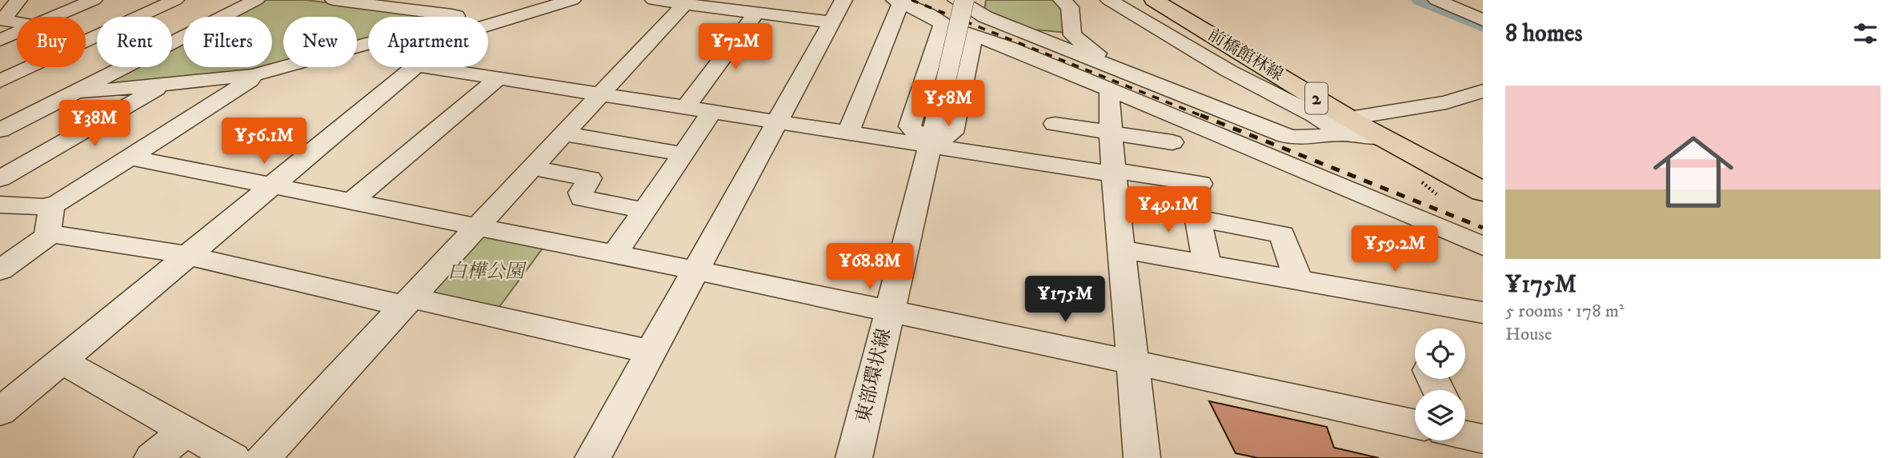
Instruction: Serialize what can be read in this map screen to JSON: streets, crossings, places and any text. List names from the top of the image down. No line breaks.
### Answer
{"streets":{"main road":["前橋館林線","2"],"street":["東部環状線"]},"parks":["白樺公園"],"page":{"heading":"8 homes","chip":["Buy","Rent","Filters","New","Apartment"],"price":["¥72M","¥58M","¥38M","¥56.1M","¥49.1M","¥59.2M","¥68.8M","¥175M"],"list":[{"name":"¥175M","note":"5 rooms · 178 m² · House"}]}}
